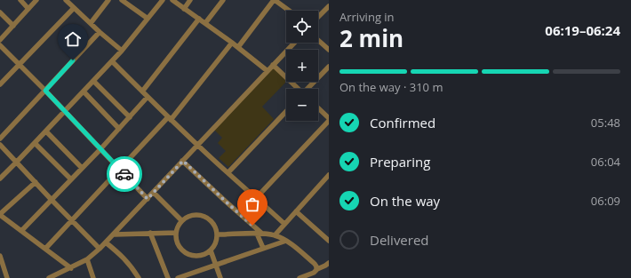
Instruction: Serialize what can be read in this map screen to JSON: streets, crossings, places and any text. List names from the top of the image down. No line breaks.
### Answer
{"page":{"heading":["2 min","Arriving in","06:19–06:24"],"map_buttons":["+","−"],"bar":"On the way · 310 m","list":[["Confirmed","05:48"],["Preparing","06:04"],["On the way","06:09"],"Delivered"]}}
